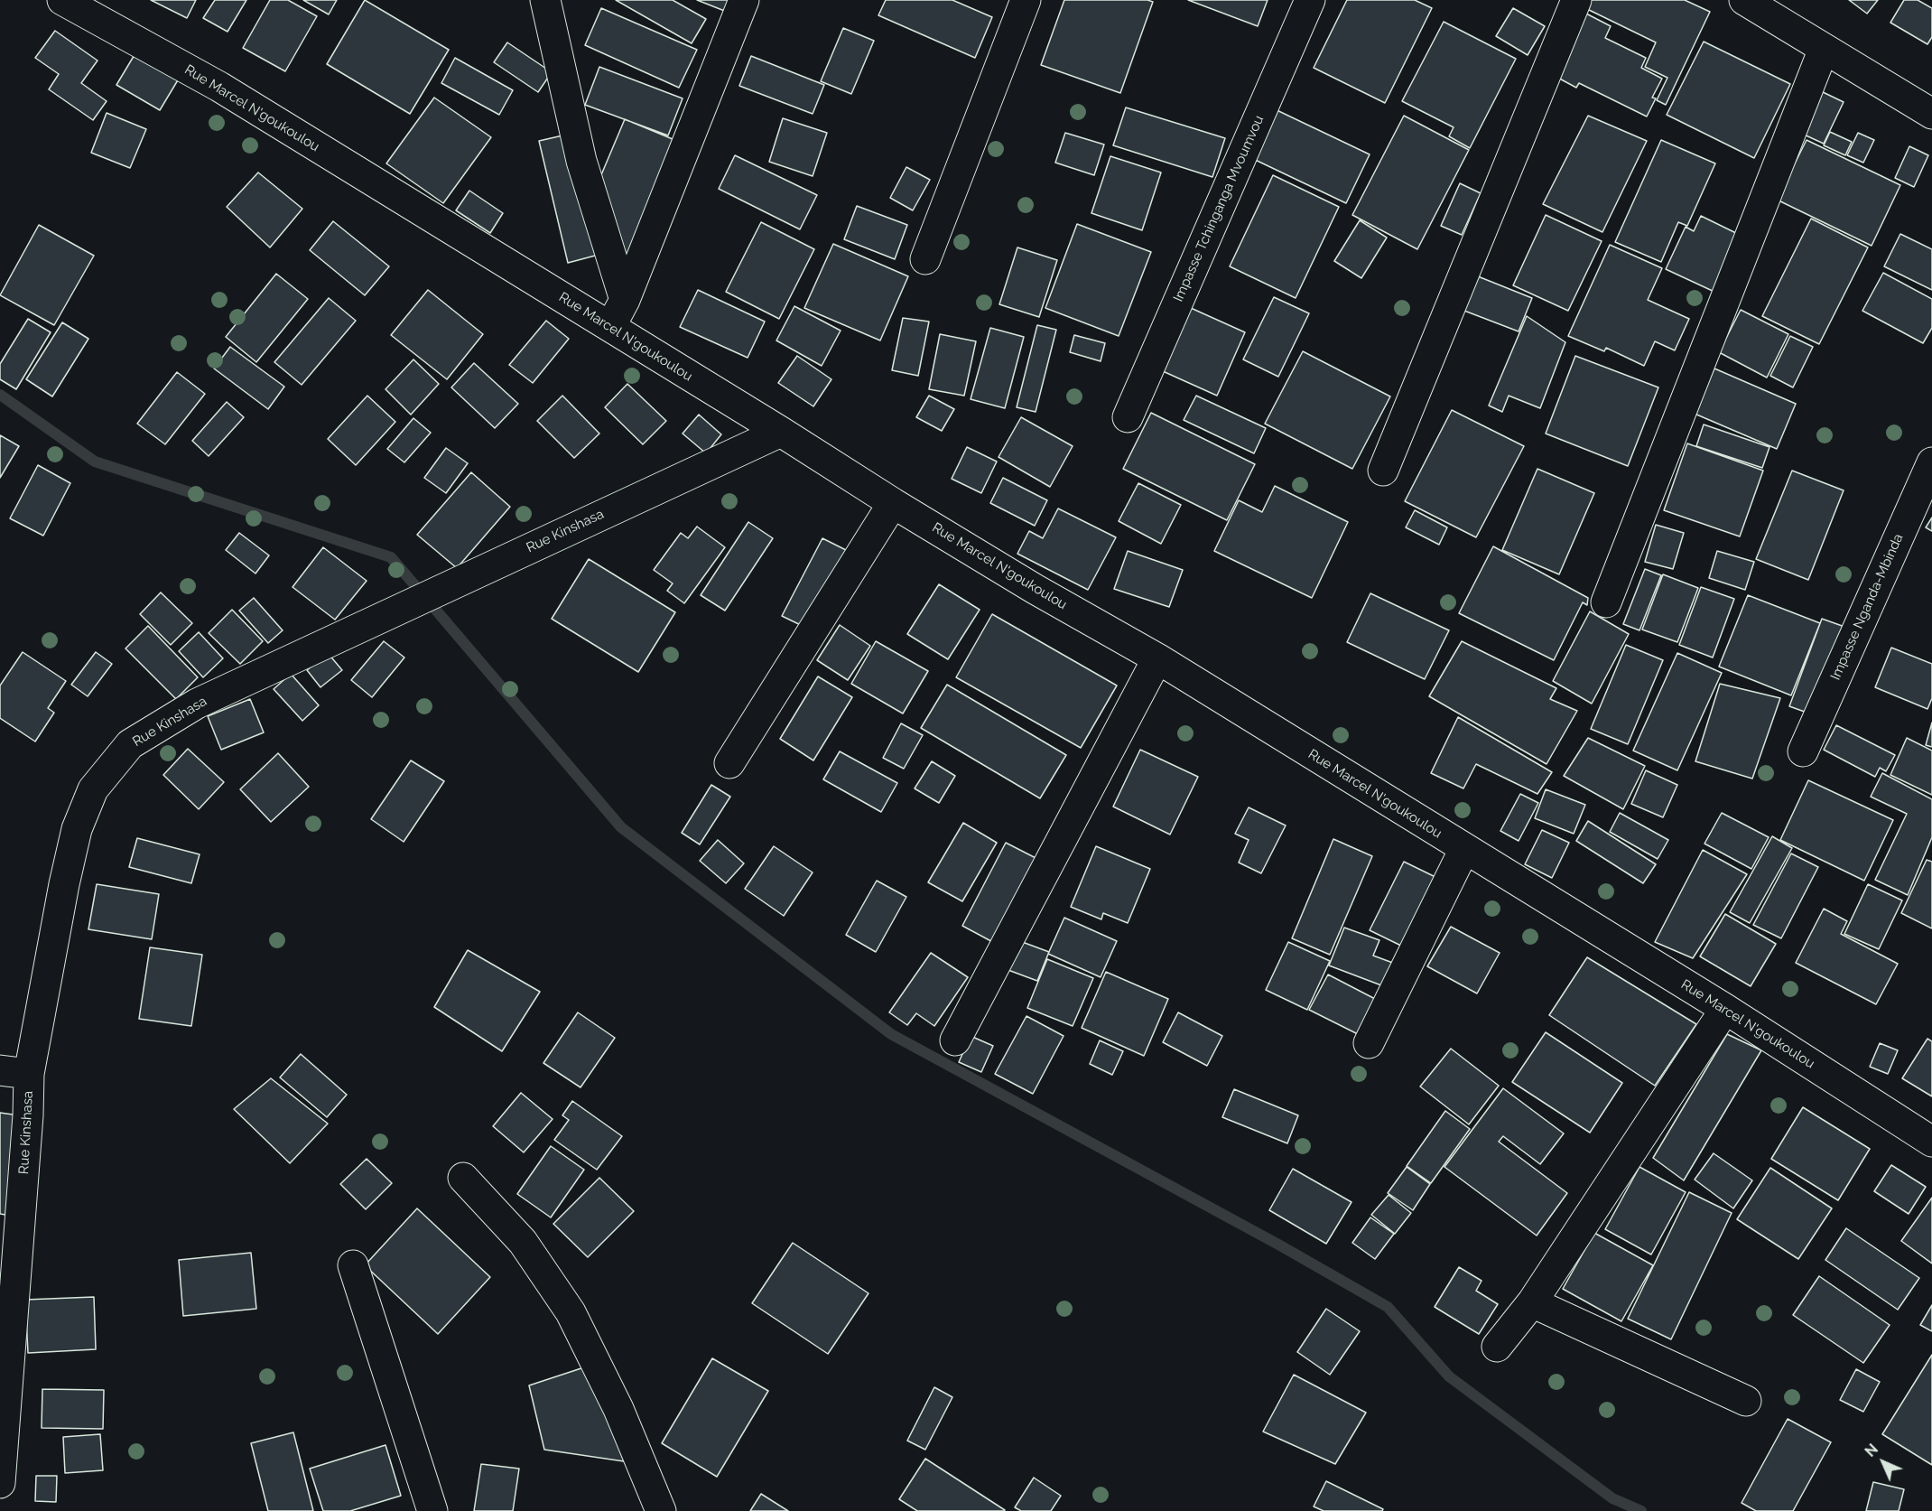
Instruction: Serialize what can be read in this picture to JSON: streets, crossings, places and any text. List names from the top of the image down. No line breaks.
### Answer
{"streets":{"street":["Rue Marcel N'goukoulou","Impasse Tchinganga Mvoumvou","Rue Kinshasa","Impasse Nganda-Mbinda"]},"crossings":[["Rue Marcel N'goukoulou","Rue Kinshasa"]],"north":"top left"}
